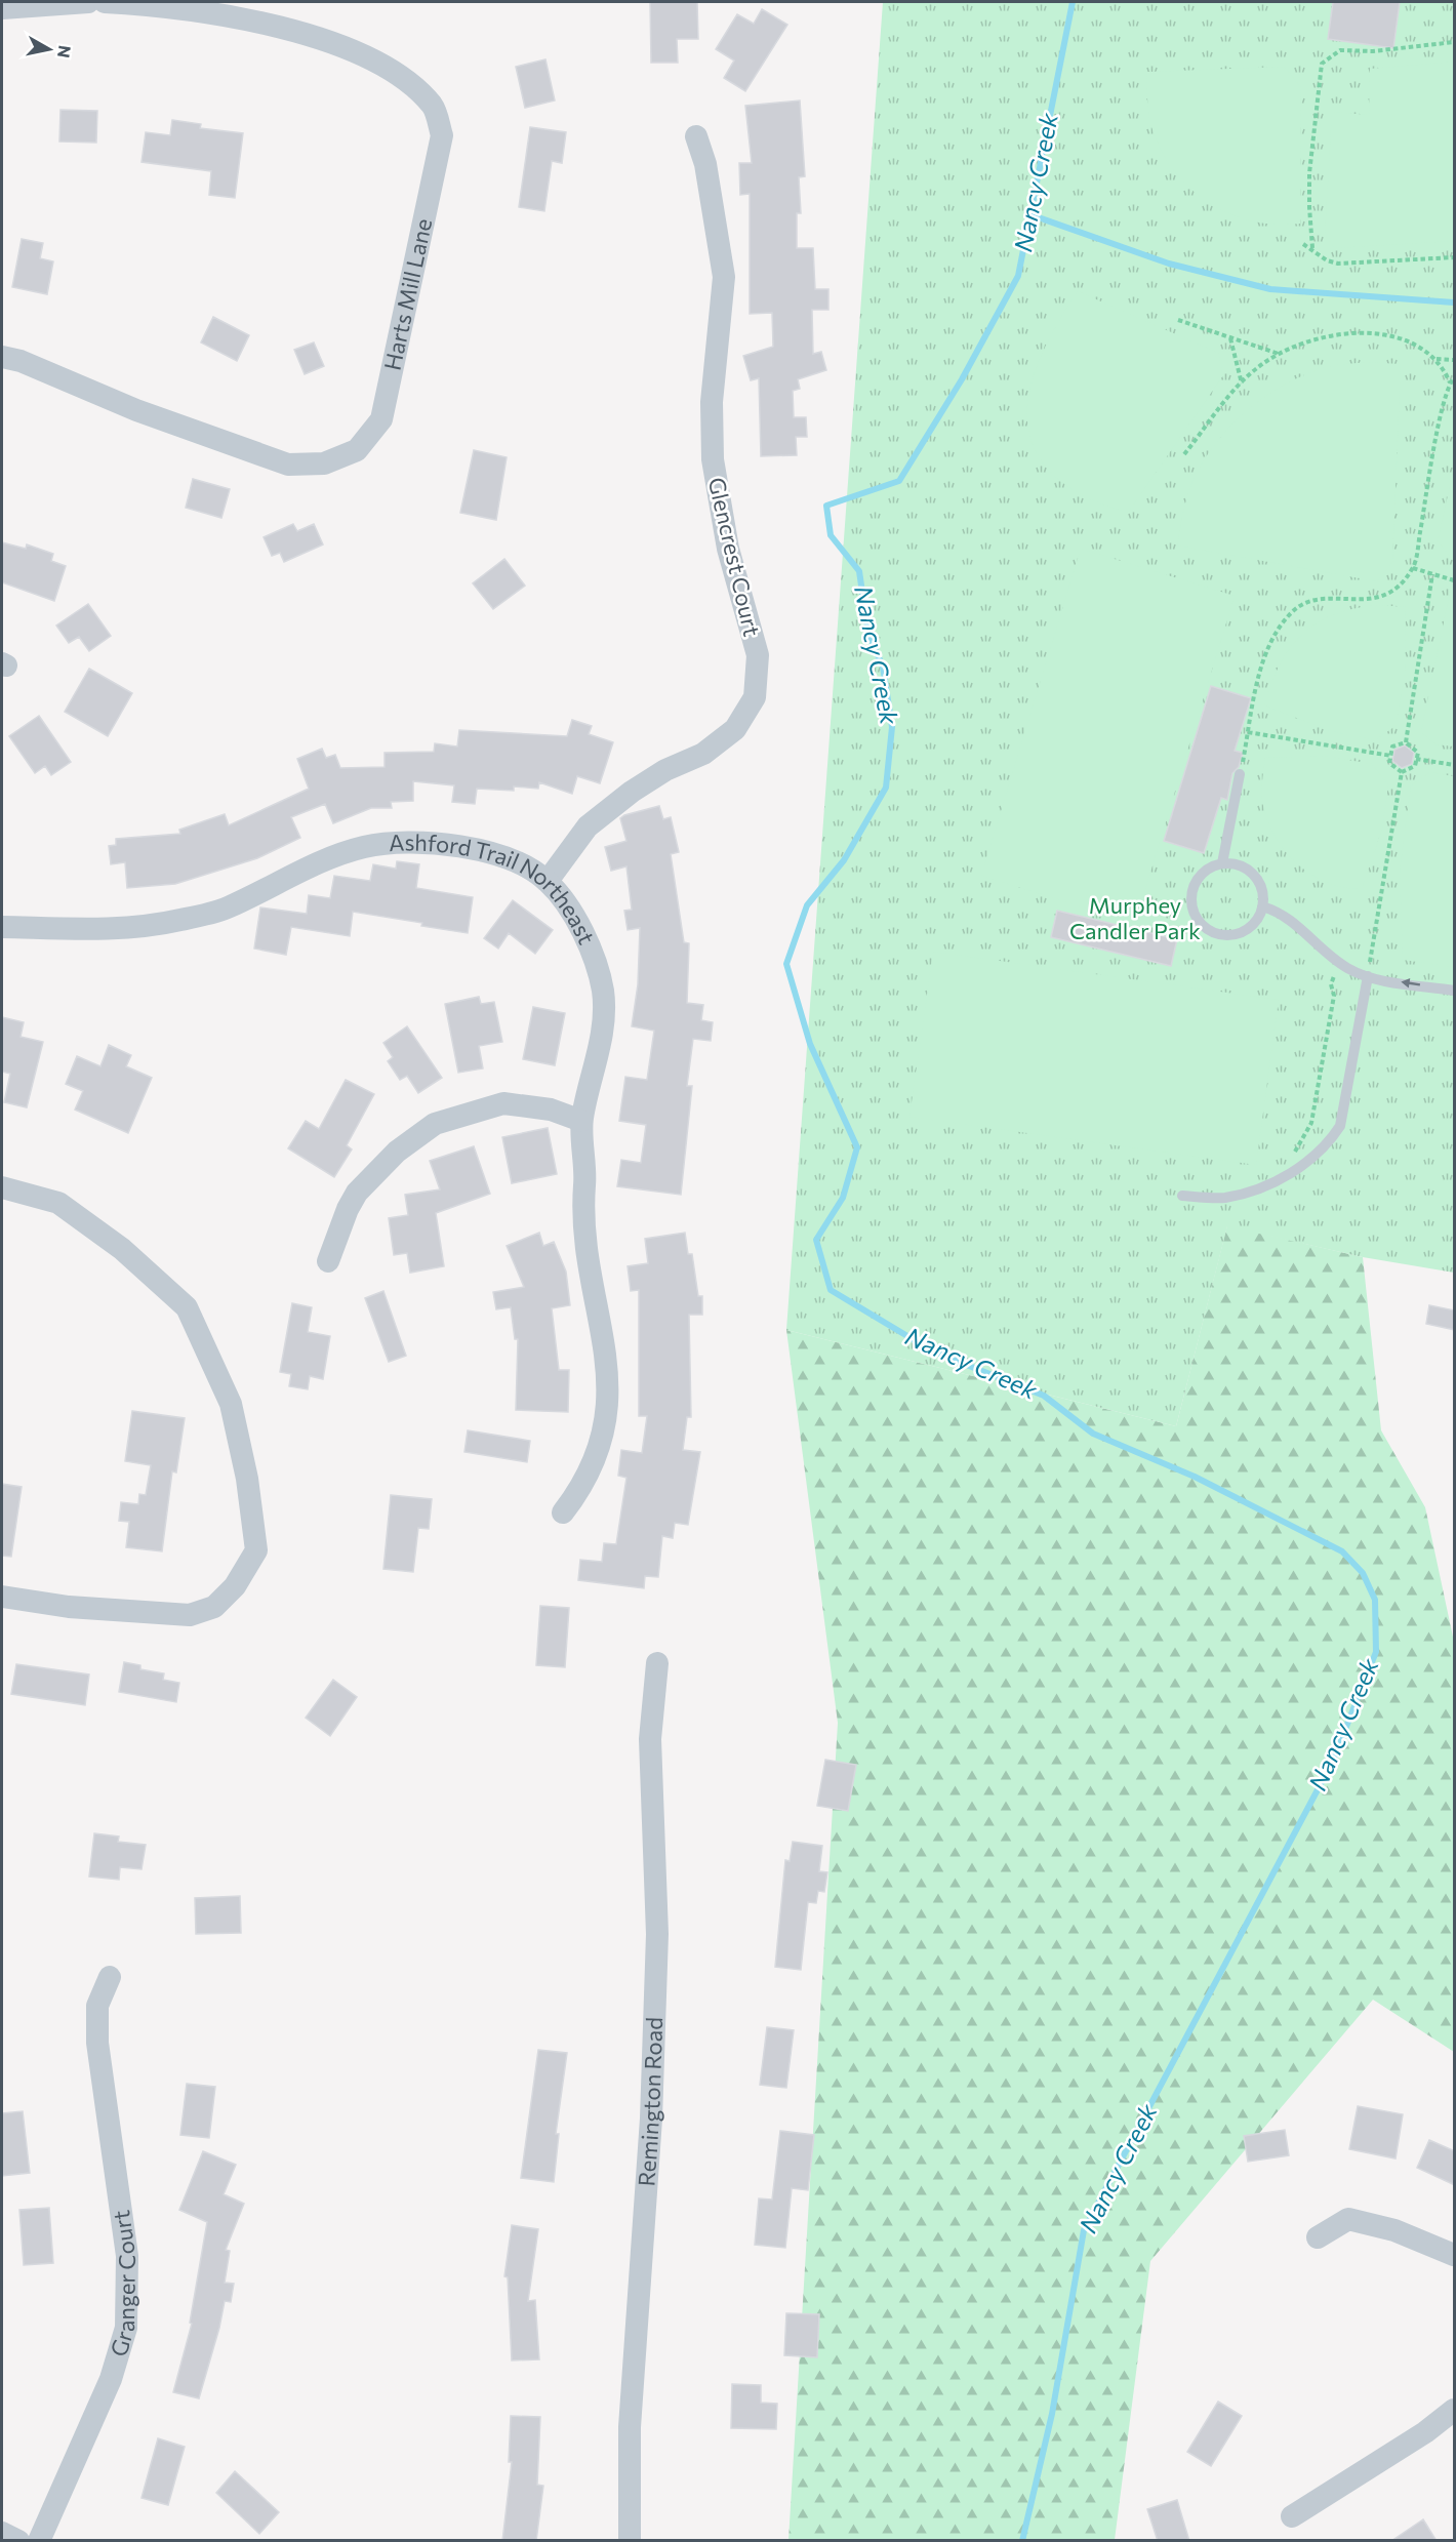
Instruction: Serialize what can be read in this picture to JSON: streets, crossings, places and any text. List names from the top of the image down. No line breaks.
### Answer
{"streets":{"street":["Harts Mill Lane","Glencrest Court","Ashford Trail Northeast","Remington Road","Granger Court"]},"crossings":[["Glencrest Court","Ashford Trail Northeast"]],"water":["Nancy Creek"],"parks":["Murphey Candler Park"],"north":"right"}
